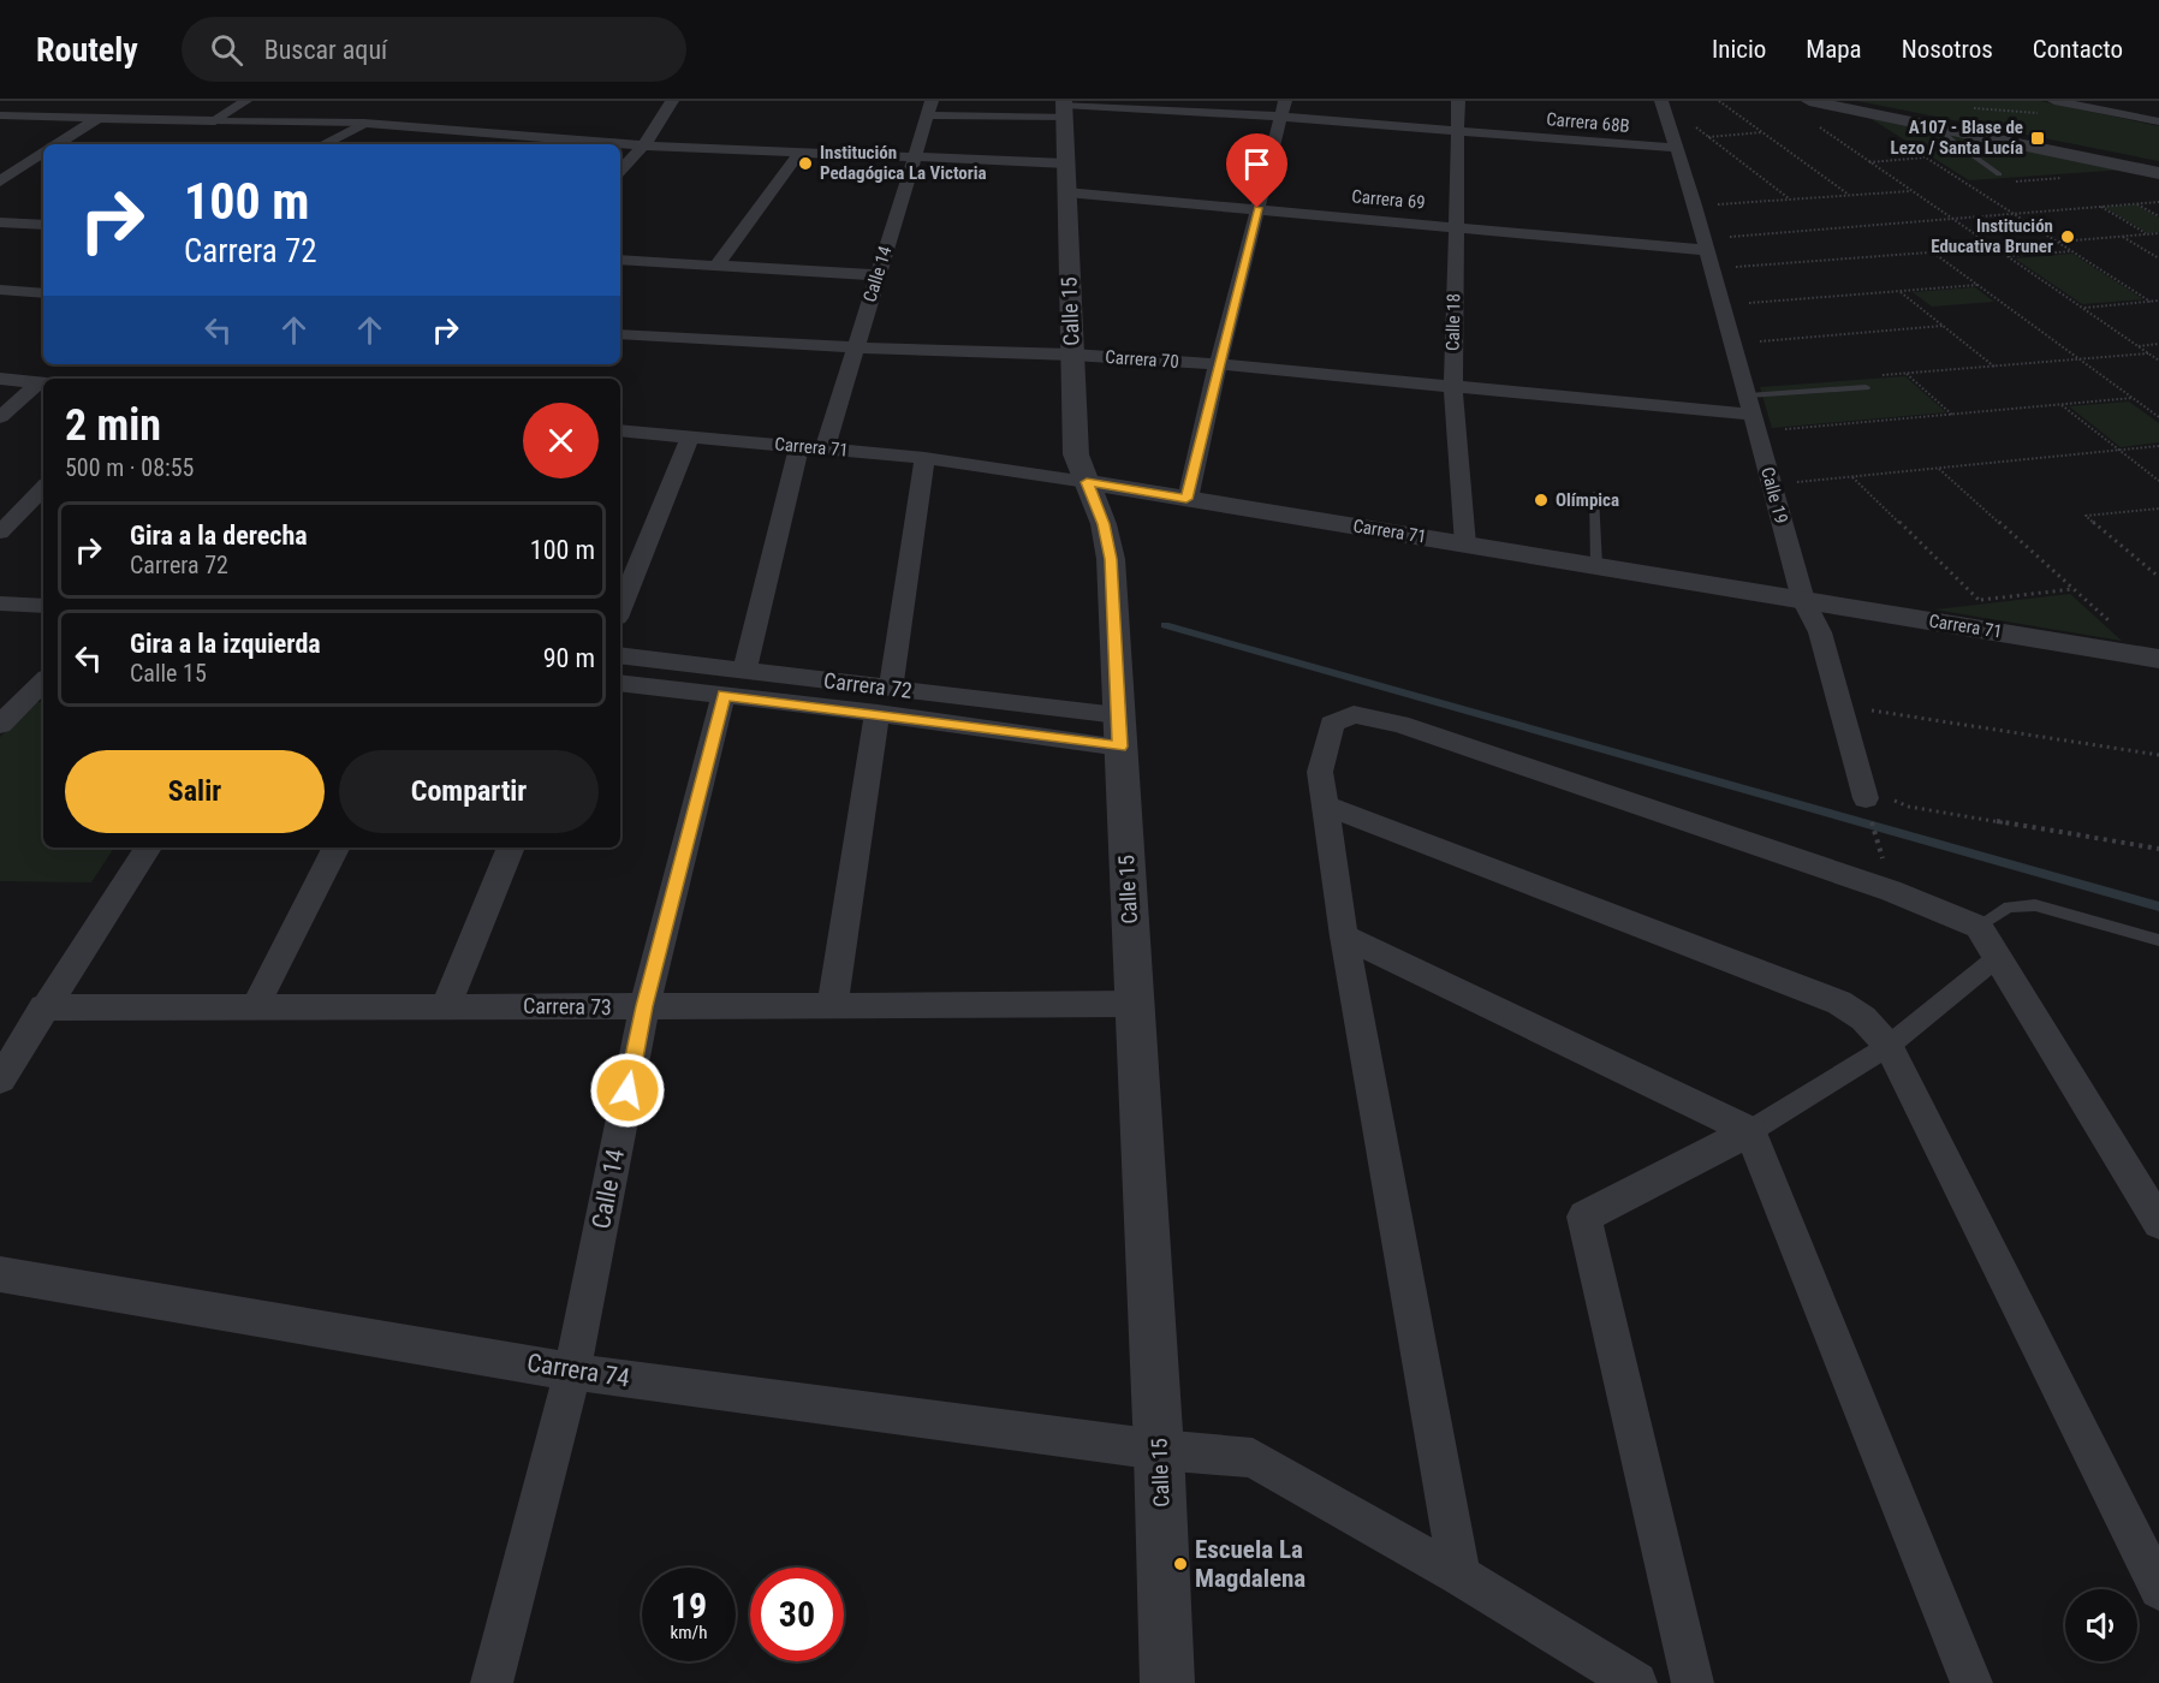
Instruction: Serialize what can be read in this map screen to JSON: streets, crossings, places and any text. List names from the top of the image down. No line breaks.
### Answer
{"streets":{"street":["Carrera 68B","Carrera 69","Calle 14","Calle 15","Calle 18","Carrera 70","Carrera 71","Calle 19","Carrera 72","Carrera 73","Carrera 74"]},"crossings":[["Carrera 68B","Calle 14"],["Carrera 68B","Calle 15"],["Carrera 68B","Calle 18"],["Carrera 68B","Calle 19"],["Carrera 69","Calle 15"],["Carrera 69","Calle 18"],["Carrera 69","Calle 19"],["Calle 14","Carrera 70"],["Calle 14","Carrera 71"],["Calle 14","Carrera 72"],["Calle 14","Carrera 73"],["Calle 14","Carrera 74"],["Calle 15","Carrera 70"],["Calle 15","Carrera 71"],["Calle 15","Carrera 72"],["Calle 15","Carrera 73"],["Calle 15","Carrera 74"],["Calle 18","Carrera 70"],["Calle 18","Carrera 71"],["Carrera 70","Calle 19"],["Carrera 71","Calle 19"]],"places":{"transit":["A107 - Blase de Lezo / Santa Lucía"],"other":["Institución Pedagógica La Victoria","Institución Educativa Bruner","Olímpica","Escuela La Magdalena"]},"page":{"header":"Routely","search":"Buscar aquí","nav":["Inicio","Mapa","Nosotros","Contacto"],"turn":["100 m","Carrera 72"],"heading":["2 min","500 m · 08:55"],"list":[{"name":"Gira a la derecha","note":"Carrera 72","value":"100 m"},{"name":"Gira a la izquierda","note":"Calle 15","value":"90 m"}],"buttons":["Salir","Compartir"],"speed":"19 km/h","limit":"30"}}
